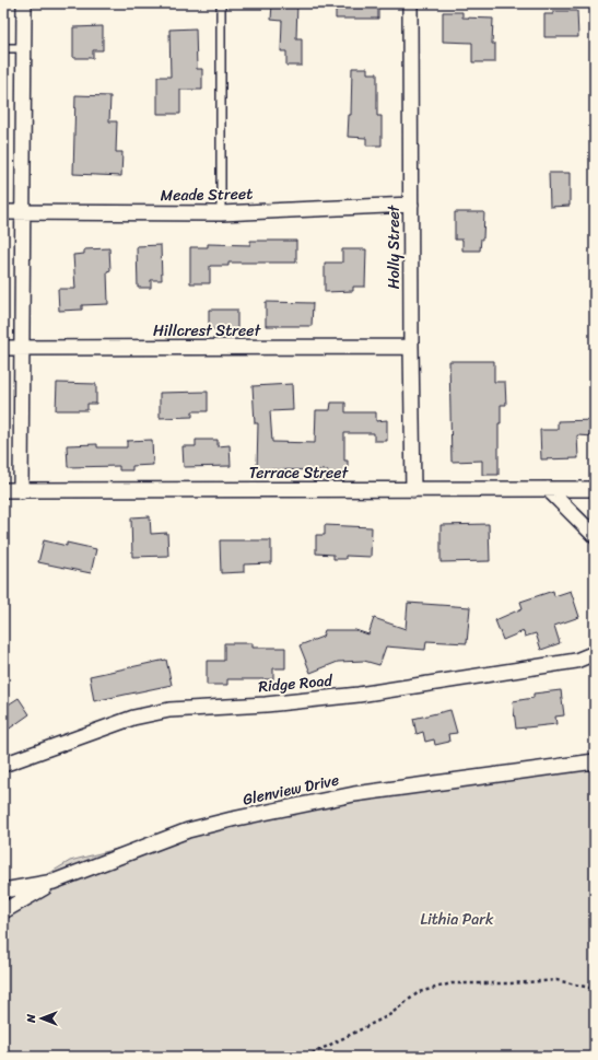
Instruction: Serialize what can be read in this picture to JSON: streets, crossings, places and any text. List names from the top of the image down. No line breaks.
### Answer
{"streets":{"street":["Meade Street","Holly Street","Hillcrest Street","Terrace Street","Ridge Road","Glenview Drive"]},"crossings":[["Meade Street","Holly Street"],["Holly Street","Hillcrest Street"],["Holly Street","Terrace Street"]],"parks":["Lithia Park"],"north":"left"}
